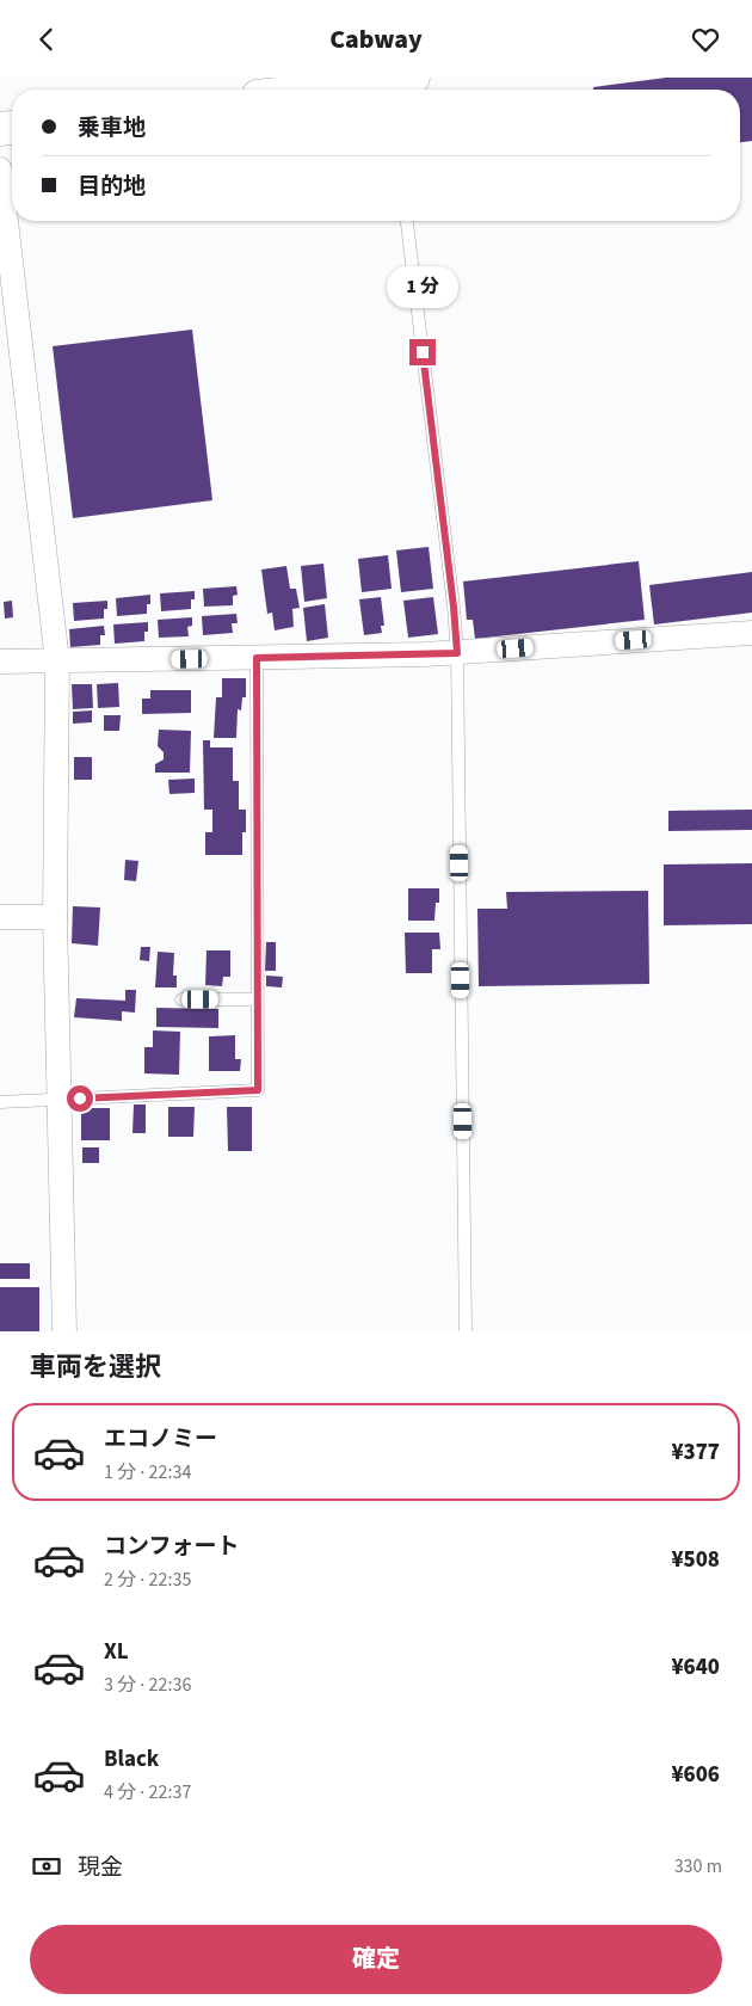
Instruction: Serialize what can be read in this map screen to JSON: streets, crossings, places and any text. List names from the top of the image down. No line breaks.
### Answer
{"page":{"header":"Cabway","banner":["乗車地","目的地"],"bubble":"1 分","heading":"車両を選択","list":[{"name":"エコノミー","note":"1 分 · 22:34","value":"¥377"},{"name":"コンフォート","note":"2 分 · 22:35","value":"¥508"},{"name":"XL","note":"3 分 · 22:36","value":"¥640"},{"name":"Black","note":"4 分 · 22:37","value":"¥606"}],"pay":["現金","330 m"],"buttons":"確定"}}
